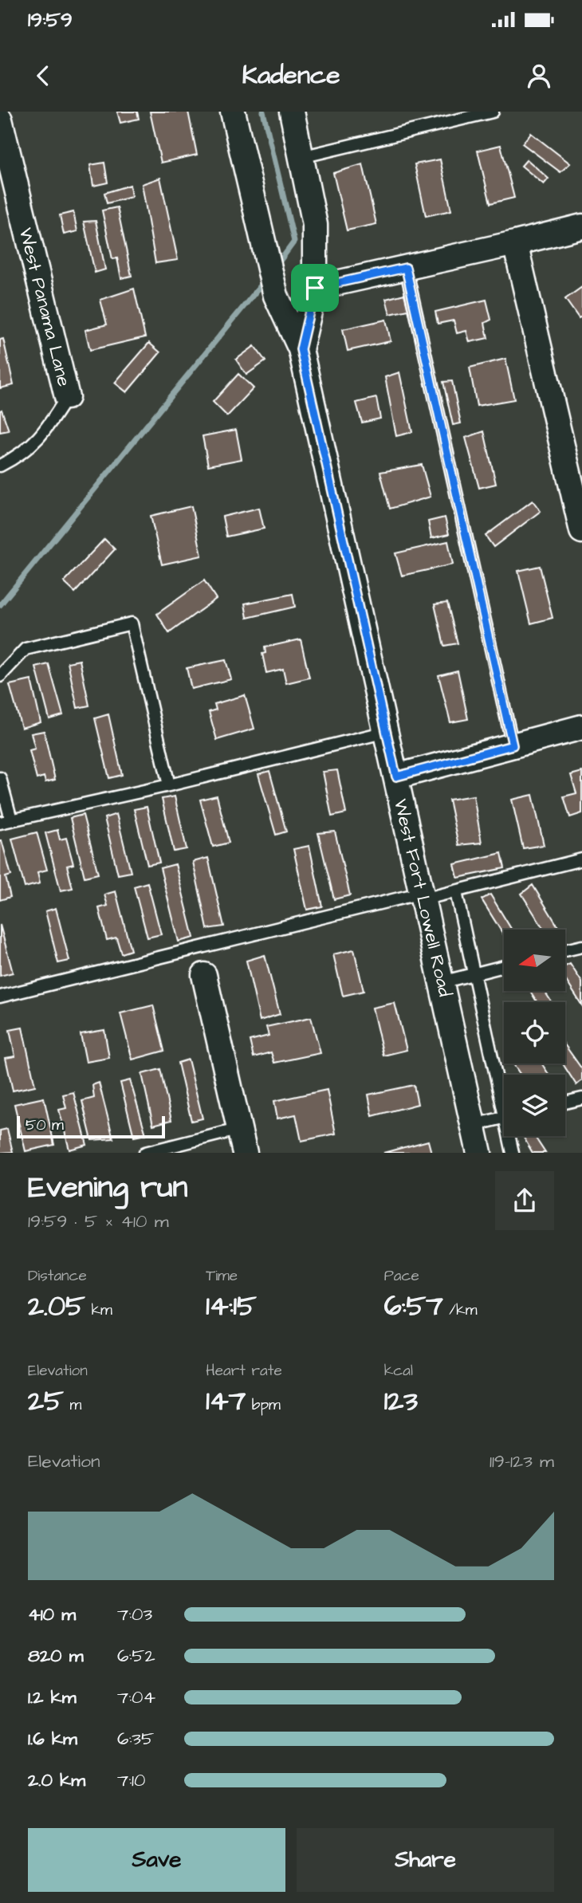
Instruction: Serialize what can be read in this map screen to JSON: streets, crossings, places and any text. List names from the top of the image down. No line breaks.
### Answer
{"streets":{"street":["West Panama Lane","West Fort Lowell Road"]},"scale_bar":"50 m","north":"left","page":{"status":"19:59","header":"Kadence","scale":"50 m","heading":["Evening run","19:59 · 5 × 410 m"],"stats":[["Distance","2.05 km"],["Time","14:15"],["Pace","6:57 /km"],["Elevation","25 m"],["Heart rate","147 bpm"],["kcal","123"]],"chart":["Elevation","119–123 m"],"list":[{"name":"410 m","note":"7:03"},{"name":"820 m","note":"6:52"},{"name":"1.2 km","note":"7:04"},{"name":"1.6 km","note":"6:35"},{"name":"2.0 km","note":"7:10"}],"buttons":["Save","Share"]}}
